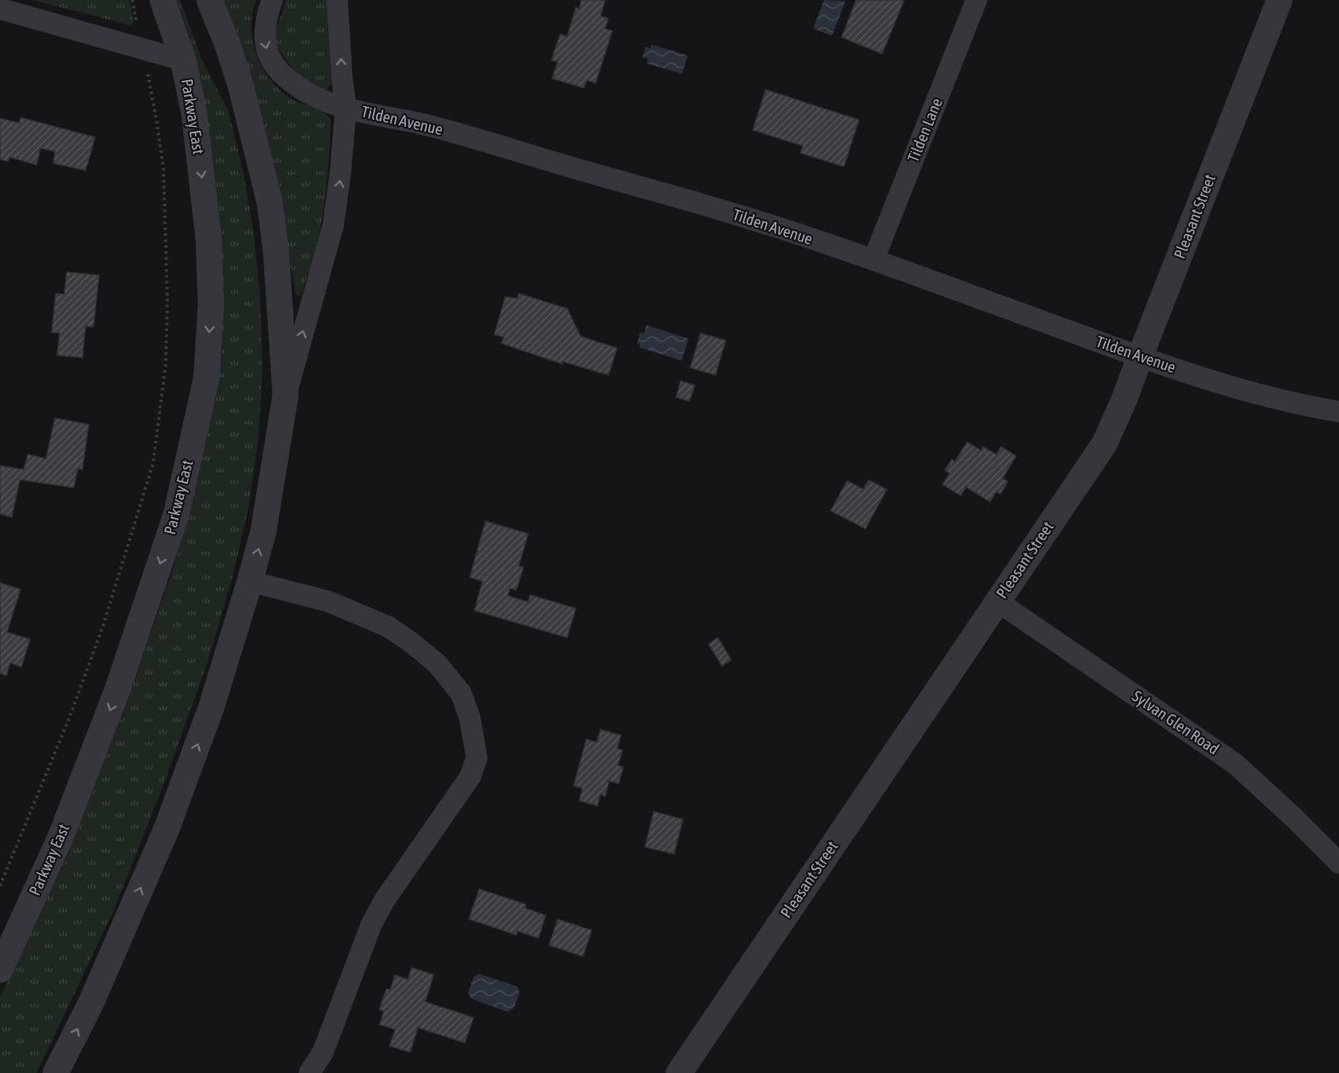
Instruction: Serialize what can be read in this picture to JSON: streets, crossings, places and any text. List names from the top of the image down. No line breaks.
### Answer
{"streets":{"street":["Parkway East","Tilden Avenue","Tilden Lane","Pleasant Street","Sylvan Glen Road"]},"crossings":[["Tilden Avenue","Tilden Lane"],["Tilden Avenue","Pleasant Street"],["Pleasant Street","Sylvan Glen Road"]]}
